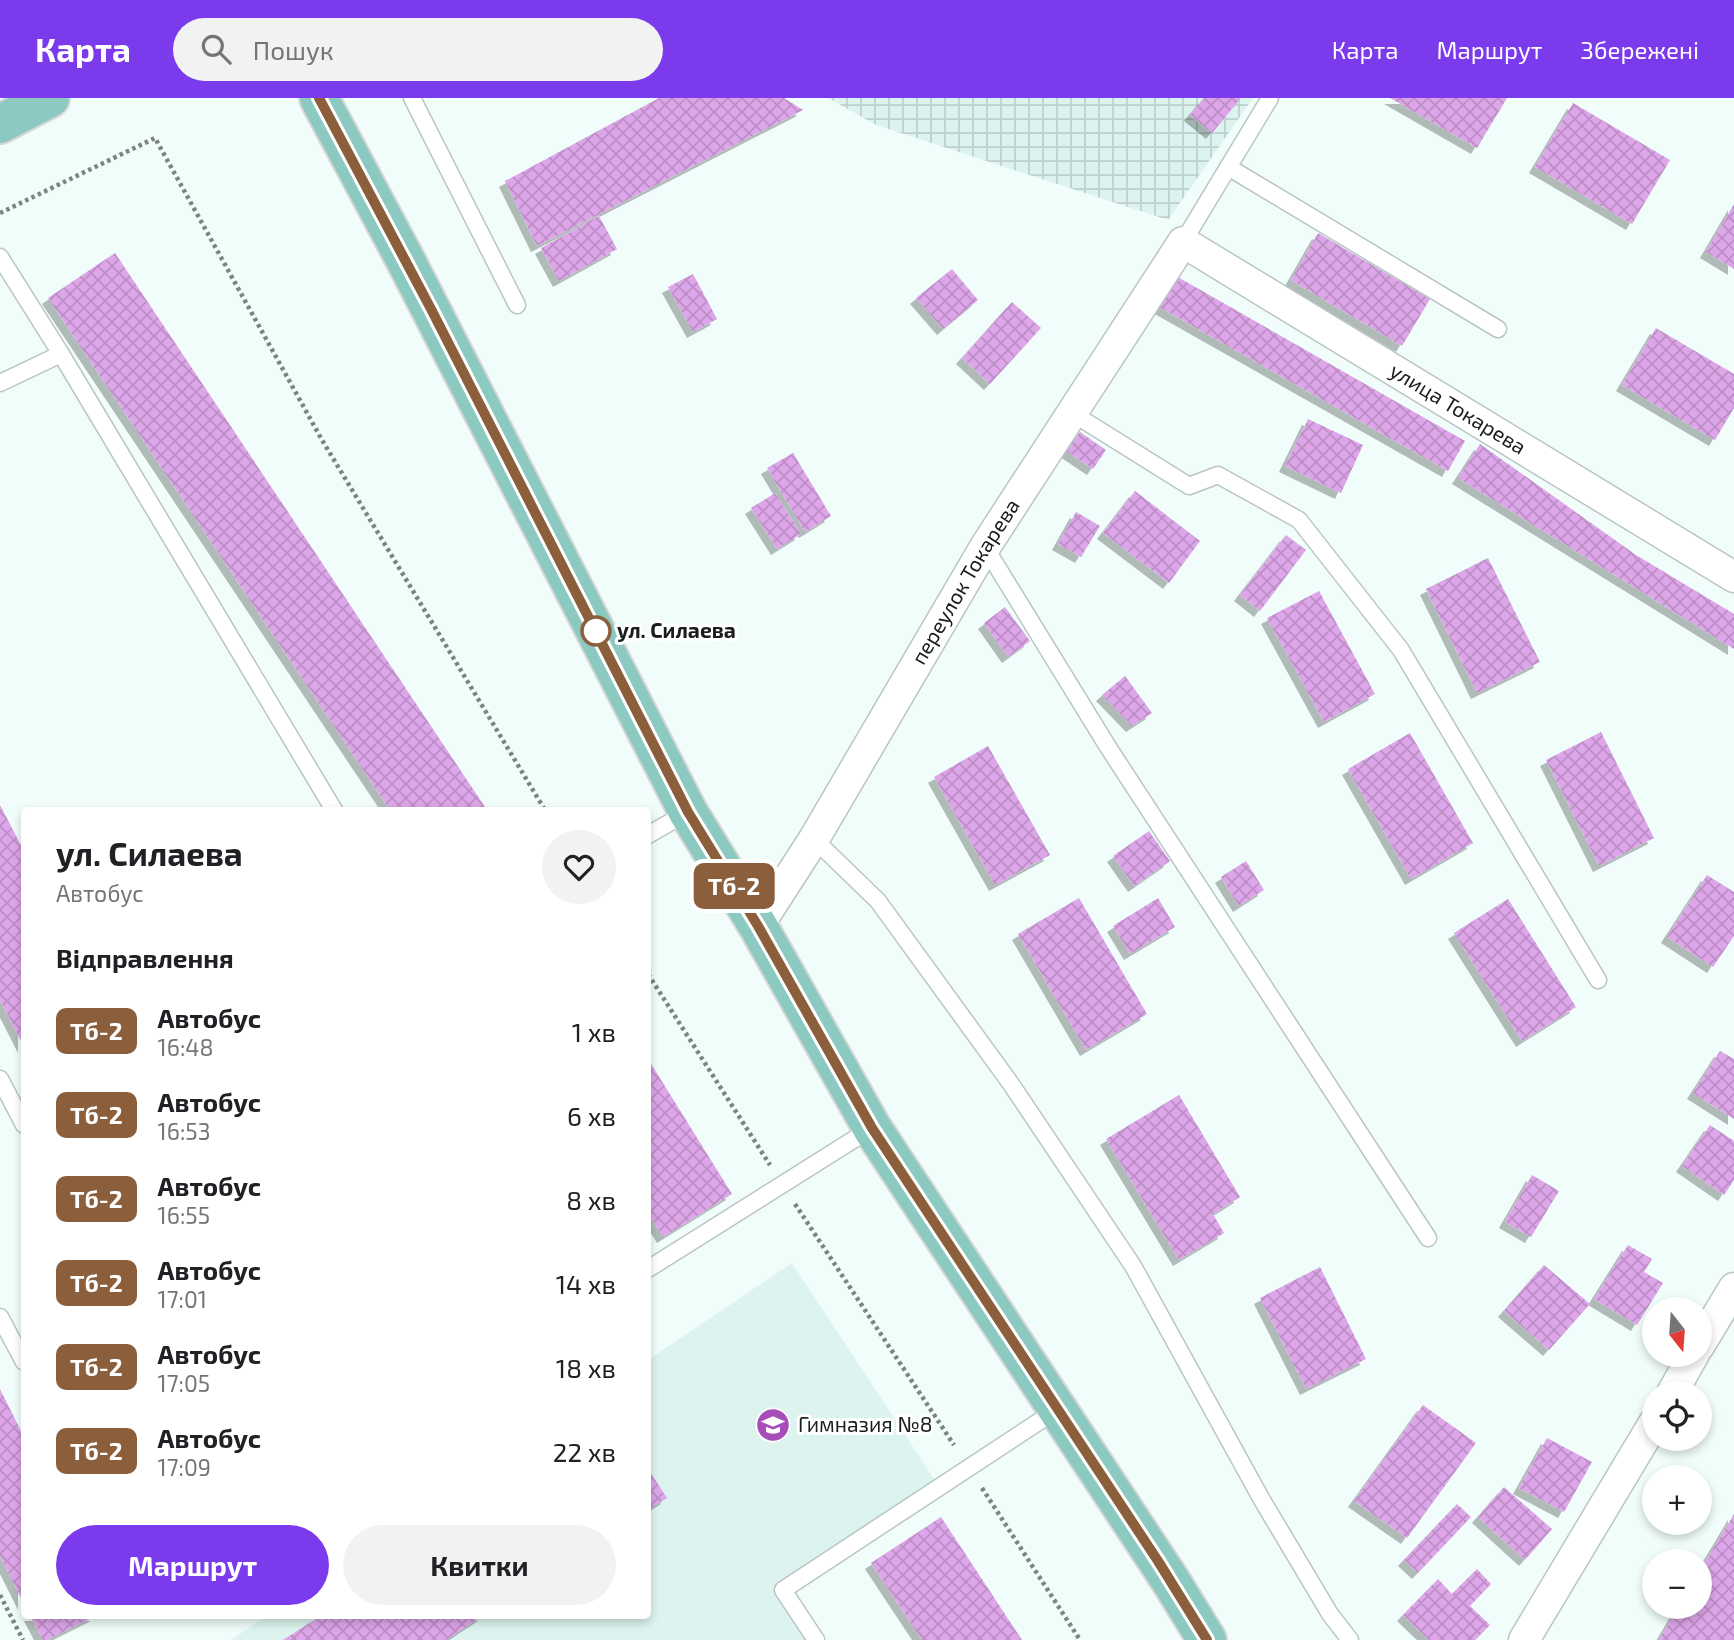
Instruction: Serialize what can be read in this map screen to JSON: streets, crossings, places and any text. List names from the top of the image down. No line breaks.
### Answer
{"streets":{"street":["улица Токарева","переулок Токарева"]},"crossings":[["улица Токарева","переулок Токарева"]],"places":{"other":["ул. Силаева"],"school or university":["Гимназия №8"]},"lines":["bus line Тб-2"],"north":"bottom","page":{"header":"Карта","search":"Пошук","nav":["Карта","Маршрут","Збережені"],"on_map":"Тб-2","heading":[["ул. Силаева","Автобус"],"Відправлення"],"list":[{"mark":"Тб-2","name":"Автобус","note":"16:48","value":"1 хв"},{"mark":"Тб-2","name":"Автобус","note":"16:53","value":"6 хв"},{"mark":"Тб-2","name":"Автобус","note":"16:55","value":"8 хв"},{"mark":"Тб-2","name":"Автобус","note":"17:01","value":"14 хв"},{"mark":"Тб-2","name":"Автобус","note":"17:05","value":"18 хв"},{"mark":"Тб-2","name":"Автобус","note":"17:09","value":"22 хв"}],"map_buttons":["+","−"],"buttons":["Маршрут","Квитки"]}}
